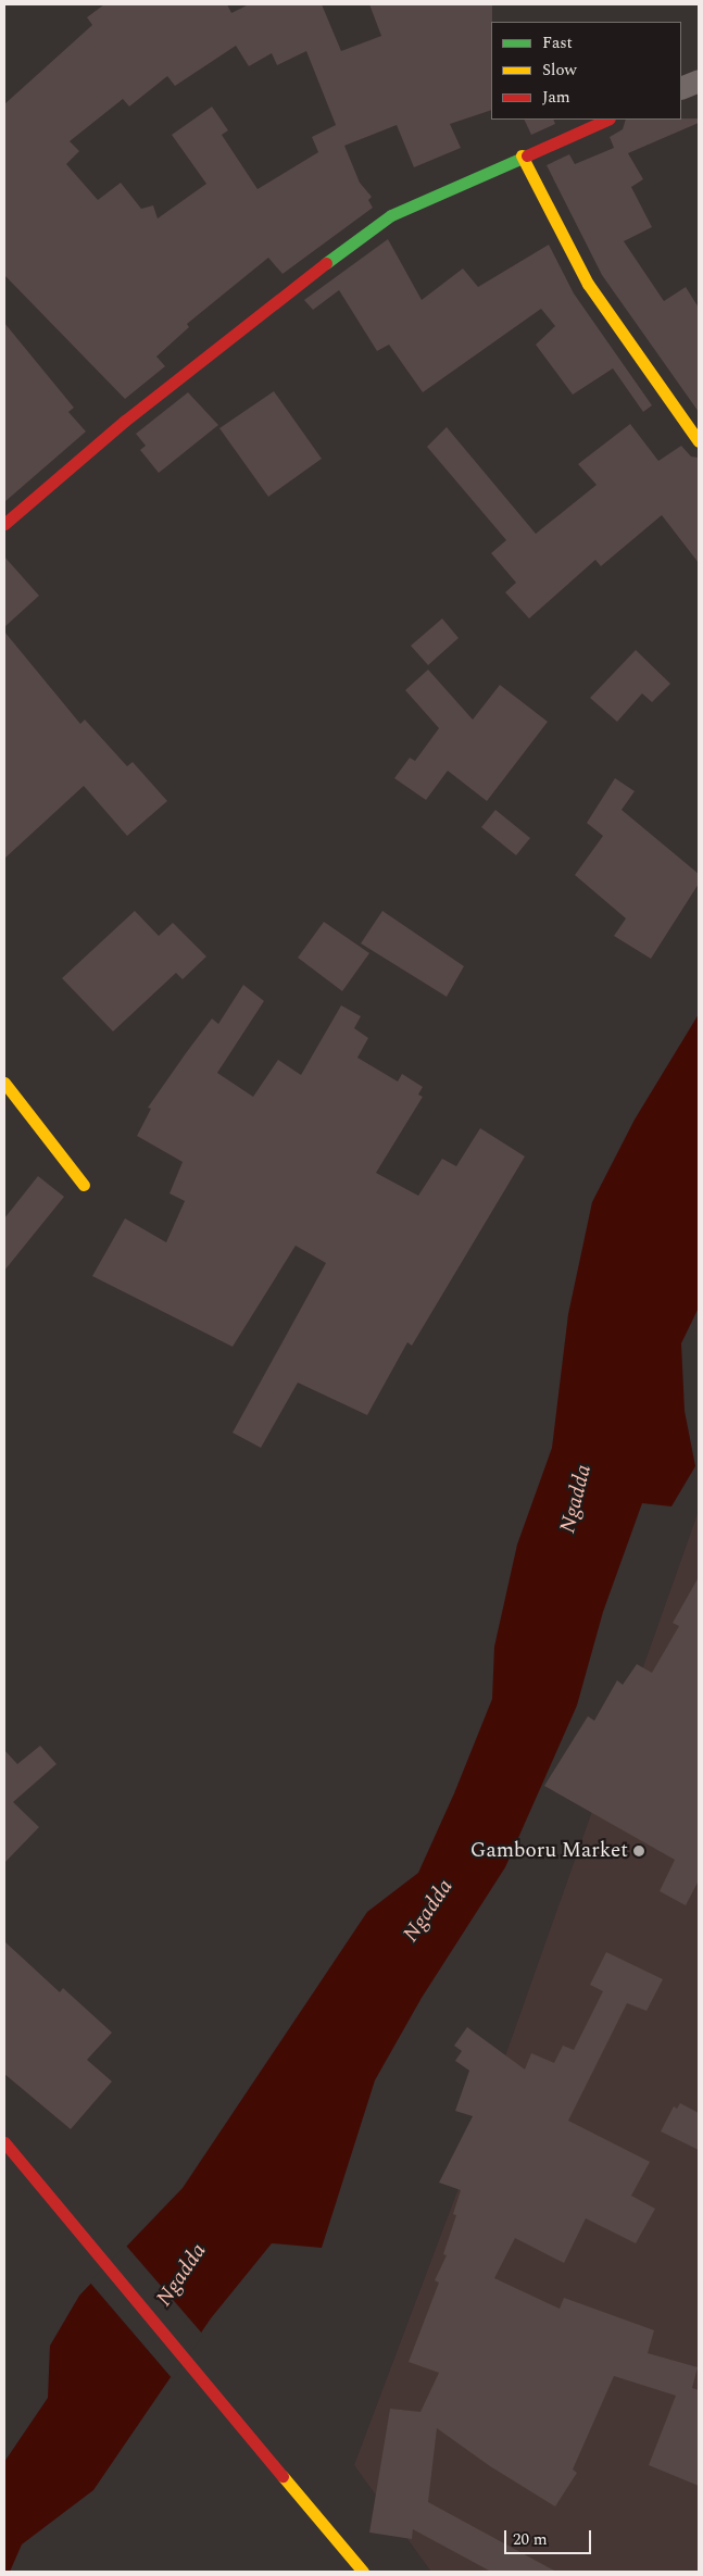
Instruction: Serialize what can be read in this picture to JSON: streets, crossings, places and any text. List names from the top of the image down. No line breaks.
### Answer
{"water":["Ngadda"],"places":["Gamboru Market"],"legend":["Fast","Slow","Jam"],"scale_bar":"20 m"}
